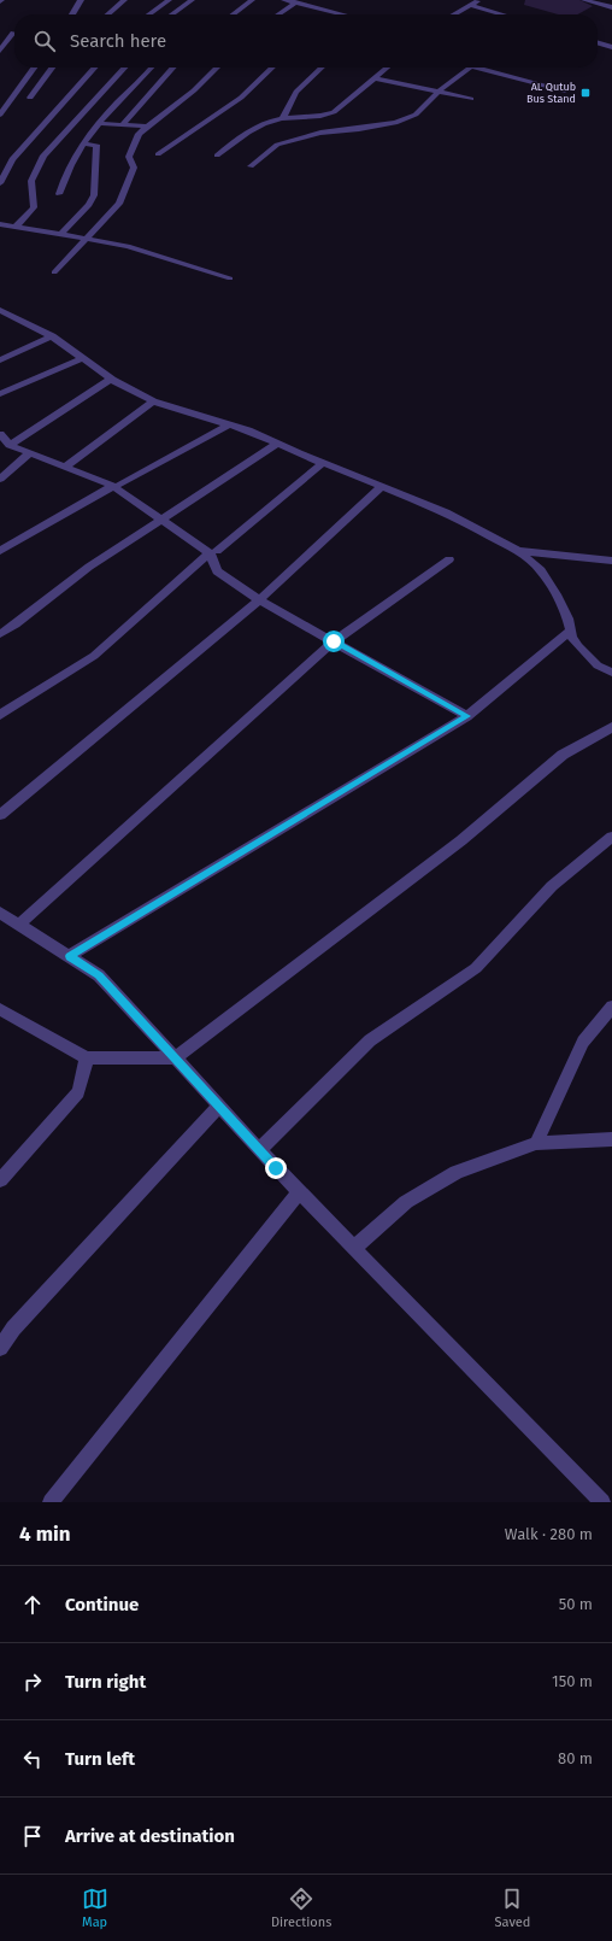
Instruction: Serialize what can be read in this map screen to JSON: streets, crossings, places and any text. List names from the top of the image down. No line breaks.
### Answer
{"places":{"transit":["AL Qutub Bus Stand"]},"page":{"search":"Search here","heading":["4 min","Walk · 280 m"],"list":[["Continue","50 m"],["Turn right","150 m"],["Turn left","80 m"],"Arrive at destination"],"nav":["Map","Directions","Saved"]}}
